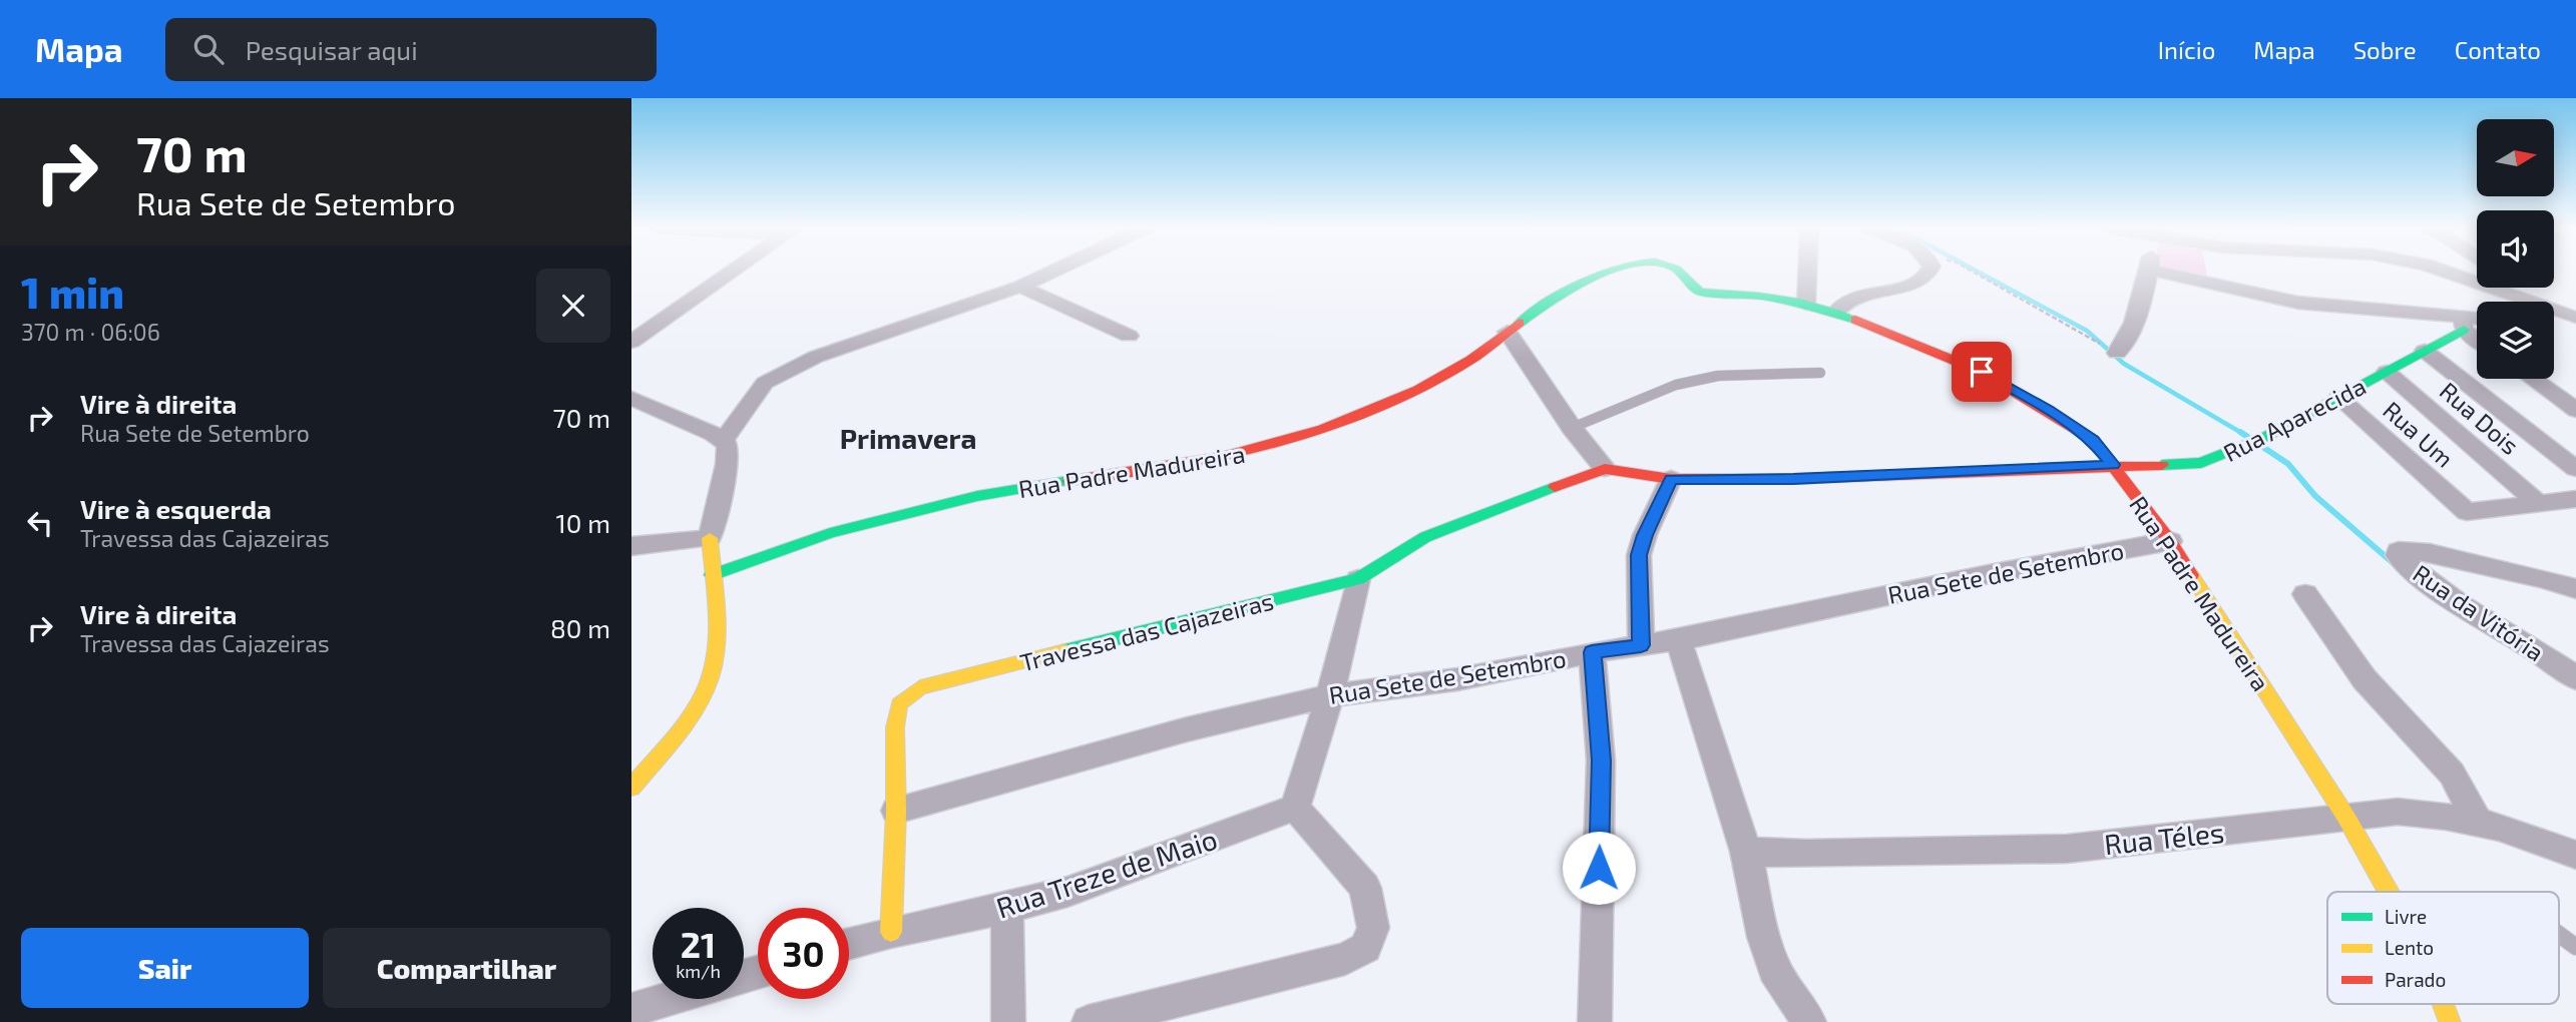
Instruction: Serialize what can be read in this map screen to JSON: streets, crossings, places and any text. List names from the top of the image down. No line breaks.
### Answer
{"streets":{"street":["Rua Dois","Rua Aparecida","Rua Um","Rua Padre Madureira","Rua Sete de Setembro","Rua da Vitória","Travessa das Cajazeiras","Rua Téles","Rua Treze de Maio"]},"crossings":[["Rua Dois","Rua Aparecida"],["Rua Dois","Rua Um"],["Rua Aparecida","Rua Um"],["Rua Aparecida","Rua Padre Madureira"],["Rua Aparecida","Travessa das Cajazeiras"],["Rua Padre Madureira","Rua Sete de Setembro"],["Rua Padre Madureira","Travessa das Cajazeiras"],["Rua Padre Madureira","Rua Téles"],["Rua Sete de Setembro","Travessa das Cajazeiras"],["Travessa das Cajazeiras","Rua Treze de Maio"]],"districts":["Primavera"],"legend":["Livre","Lento","Parado"],"north":"right","page":{"header":"Mapa","search":"Pesquisar aqui","nav":["Início","Mapa","Sobre","Contato"],"turn":["70 m","Rua Sete de Setembro"],"heading":["1 min","370 m · 06:06"],"list":[{"name":"Vire à direita","note":"Rua Sete de Setembro","value":"70 m"},{"name":"Vire à esquerda","note":"Travessa das Cajazeiras","value":"10 m"},{"name":"Vire à direita","note":"Travessa das Cajazeiras","value":"80 m"}],"speed":"21 km/h","limit":"30","buttons":["Sair","Compartilhar"]}}
